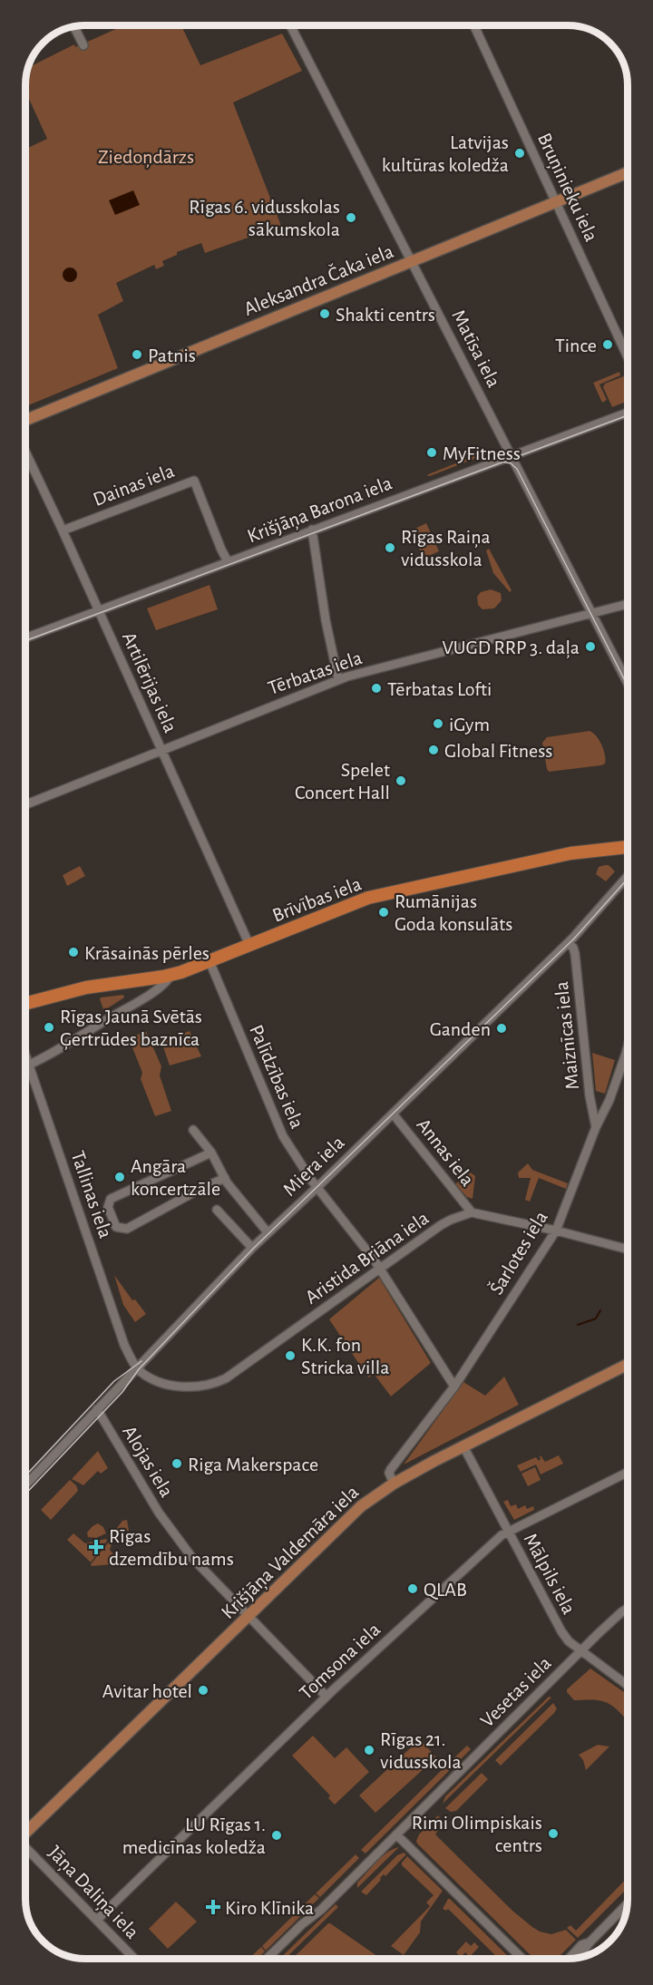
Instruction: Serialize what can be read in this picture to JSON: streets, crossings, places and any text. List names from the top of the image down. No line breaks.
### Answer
{"streets":{"highway":["Brīvības iela"],"main road":["Aleksandra Čaka iela","Krišjāņa Valdemāra iela"],"street":["Bruņinieku iela","Matīsa iela","Dainas iela","Krišjāņa Barona iela","Tērbatas iela","Artilērijas iela","Maiznīcas iela","Palīdzības iela","Annas iela","Miera iela","Tallinas iela","Šarlotes iela","Aristida Briāna iela","Alojas iela","Mālpils iela","Tomsona iela","Vesetas iela","Jāņa Daliņa iela"]},"crossings":[["Bruņinieku iela","Aleksandra Čaka iela"],["Aleksandra Čaka iela","Matīsa iela"],["Matīsa iela","Krišjāņa Barona iela"],["Matīsa iela","Tērbatas iela"],["Dainas iela","Krišjāņa Barona iela"],["Dainas iela","Artilērijas iela"],["Krišjāņa Barona iela","Artilērijas iela"],["Tērbatas iela","Artilērijas iela"],["Artilērijas iela","Brīvības iela"],["Brīvības iela","Palīdzības iela"],["Maiznīcas iela","Miera iela"],["Maiznīcas iela","Šarlotes iela"],["Palīdzības iela","Miera iela"],["Palīdzības iela","Šarlotes iela"],["Palīdzības iela","Aristida Briāna iela"],["Annas iela","Miera iela"],["Annas iela","Aristida Briāna iela"],["Miera iela","Tallinas iela"],["Miera iela","Aristida Briāna iela"],["Miera iela","Alojas iela"],["Tallinas iela","Aristida Briāna iela"],["Šarlotes iela","Krišjāņa Valdemāra iela"],["Alojas iela","Krišjāņa Valdemāra iela"],["Alojas iela","Tomsona iela"],["Krišjāņa Valdemāra iela","Mālpils iela"],["Mālpils iela","Tomsona iela"],["Mālpils iela","Vesetas iela"],["Tomsona iela","Jāņa Daliņa iela"]],"parks":["Ziedoņdārzs"],"places":{"other":["Latvijas kultūras koledža","Rīgas 6. vidusskolas sākumskola","Shakti centrs","Tince","Patnis","MyFitness","Rīgas Raiņa vidusskola","VUGD RRP 3. daļa","Tērbatas Lofti","iGym","Global Fitness","Spelet Concert Hall","Rumānijas Goda konsulāts","Krāsainās pērles","Rīgas Jaunā Svētās Ģertrūdes baznīca","Ganden","Angāra koncertzāle","K.K. fon Stricka villa","Riga Makerspace","QLAB","Avitar hotel","Rīgas 21. vidusskola","Rimi Olimpiskais centrs","LU Rīgas 1. medicīnas koledža"],"health":["Rīgas dzemdību nams","Kiro Klīnika"]}}
